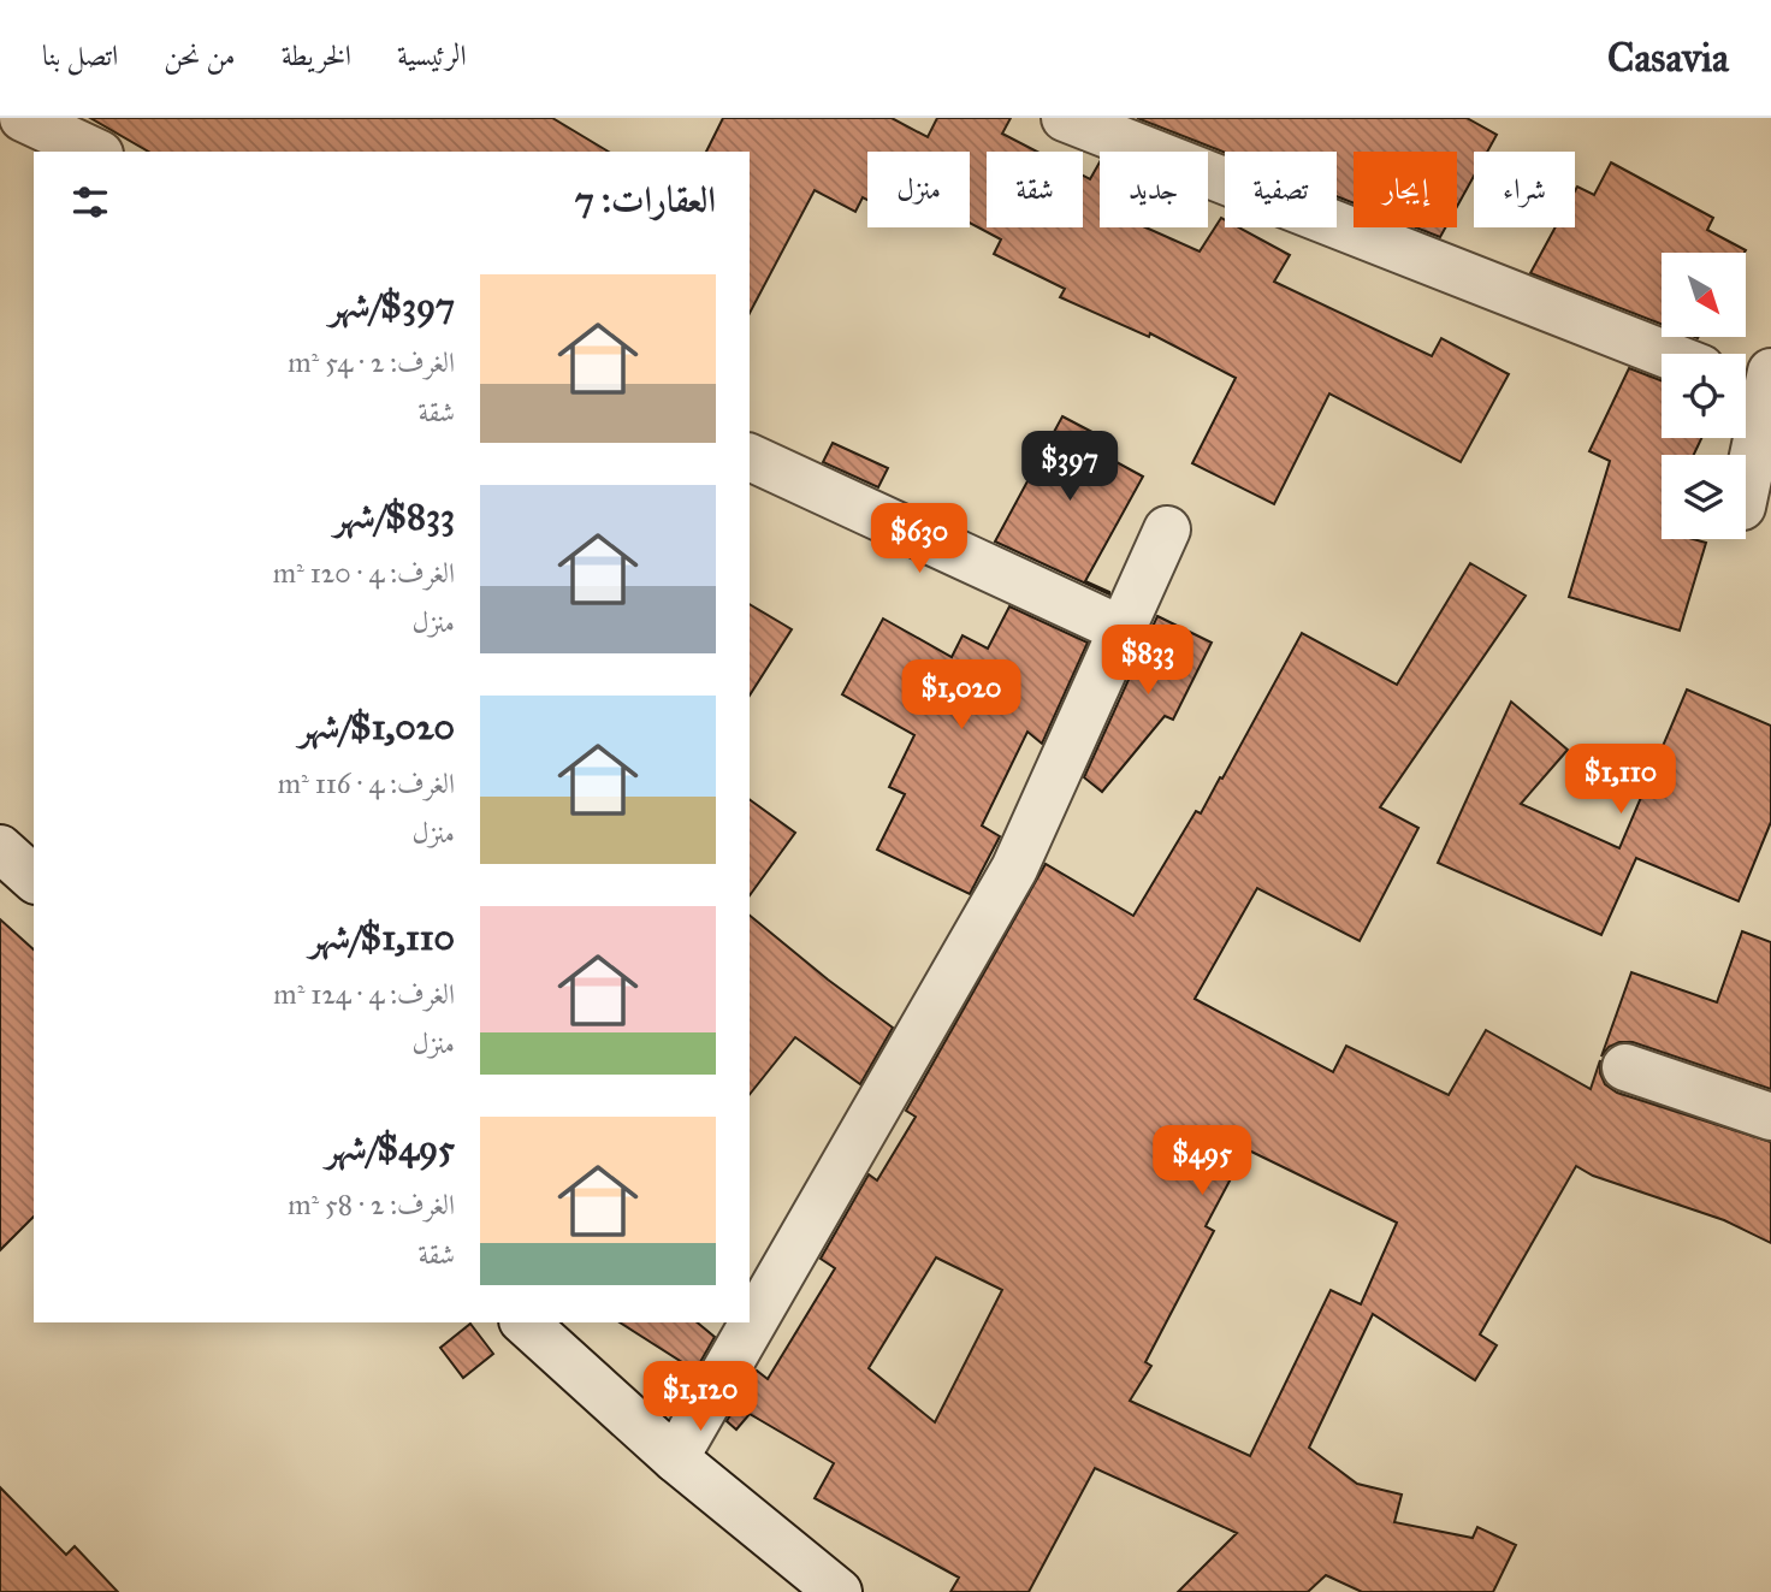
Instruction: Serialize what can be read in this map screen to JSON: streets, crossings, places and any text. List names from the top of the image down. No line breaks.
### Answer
{"north":"bottom right","page":{"header":"Casavia","nav":["الرئيسية","الخريطة","من نحن","اتصل بنا"],"chip":["شراء","إيجار","تصفية","جديد","شقة","منزل"],"heading":"العقارات: 7","list":[{"name":"$397/شهر","note":"الغرف: 2 · 54 m² · شقة"},{"name":"$833/شهر","note":"الغرف: 4 · 120 m² · منزل"},{"name":"$1,020/شهر","note":"الغرف: 4 · 116 m² · منزل"},{"name":"$1,110/شهر","note":"الغرف: 4 · 124 m² · منزل"},{"name":"$495/شهر","note":"الغرف: 2 · 58 m² · شقة"}],"price":["$397","$630","$833","$1,020","$1,110","$495","$1,120"]}}
